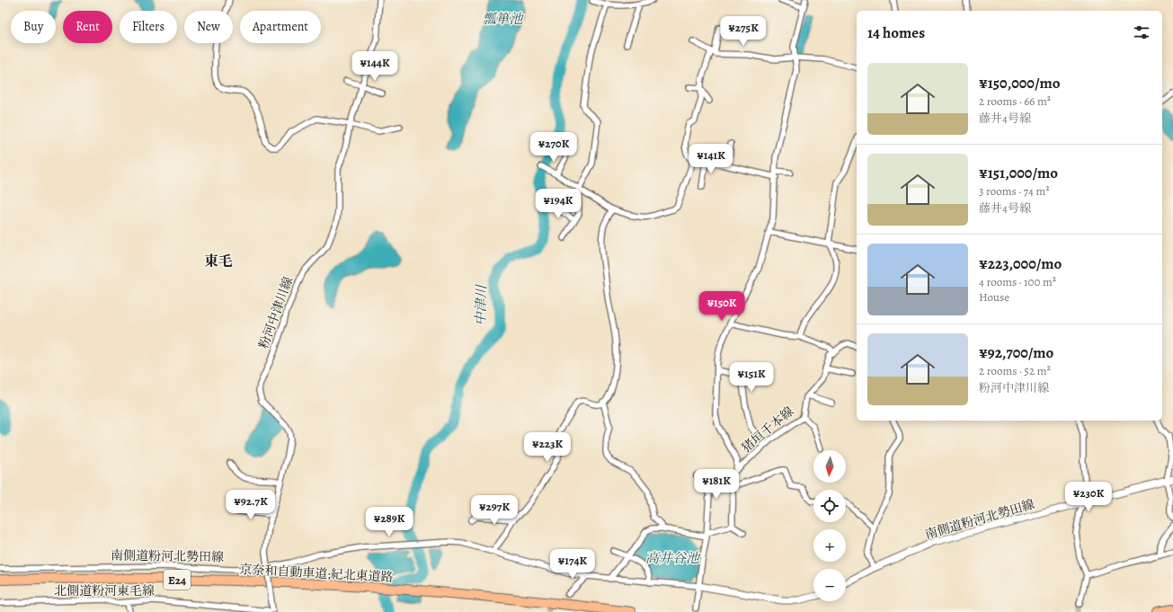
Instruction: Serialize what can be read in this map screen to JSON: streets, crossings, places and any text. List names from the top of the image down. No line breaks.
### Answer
{"streets":{"highway":["京奈和自動車道;紀北東道路","E24"],"street":["粉河中津川線","猪垣千本線","南側道粉河北勢田線","北側道粉河東毛線"]},"crossings":[["粉河中津川線","北側道粉河東毛線"]],"districts":["東毛"],"water":["瓢箪池","中津川","高井谷池"],"north":"bottom","page":{"chip":["Buy","Rent","Filters","New","Apartment"],"heading":"14 homes","price":["¥275K","¥144K","¥270K","¥141K","¥194K","¥150K","¥151K","¥223K","¥181K","¥230K","¥92.7K","¥297K","¥289K","¥174K"],"list":[{"name":"¥150,000/mo","note":"2 rooms · 66 m² · 藤井4号線"},{"name":"¥151,000/mo","note":"3 rooms · 74 m² · 藤井4号線"},{"name":"¥223,000/mo","note":"4 rooms · 100 m² · House"},{"name":"¥92,700/mo","note":"2 rooms · 52 m² · 粉河中津川線"}],"map_buttons":["+","−"]}}
